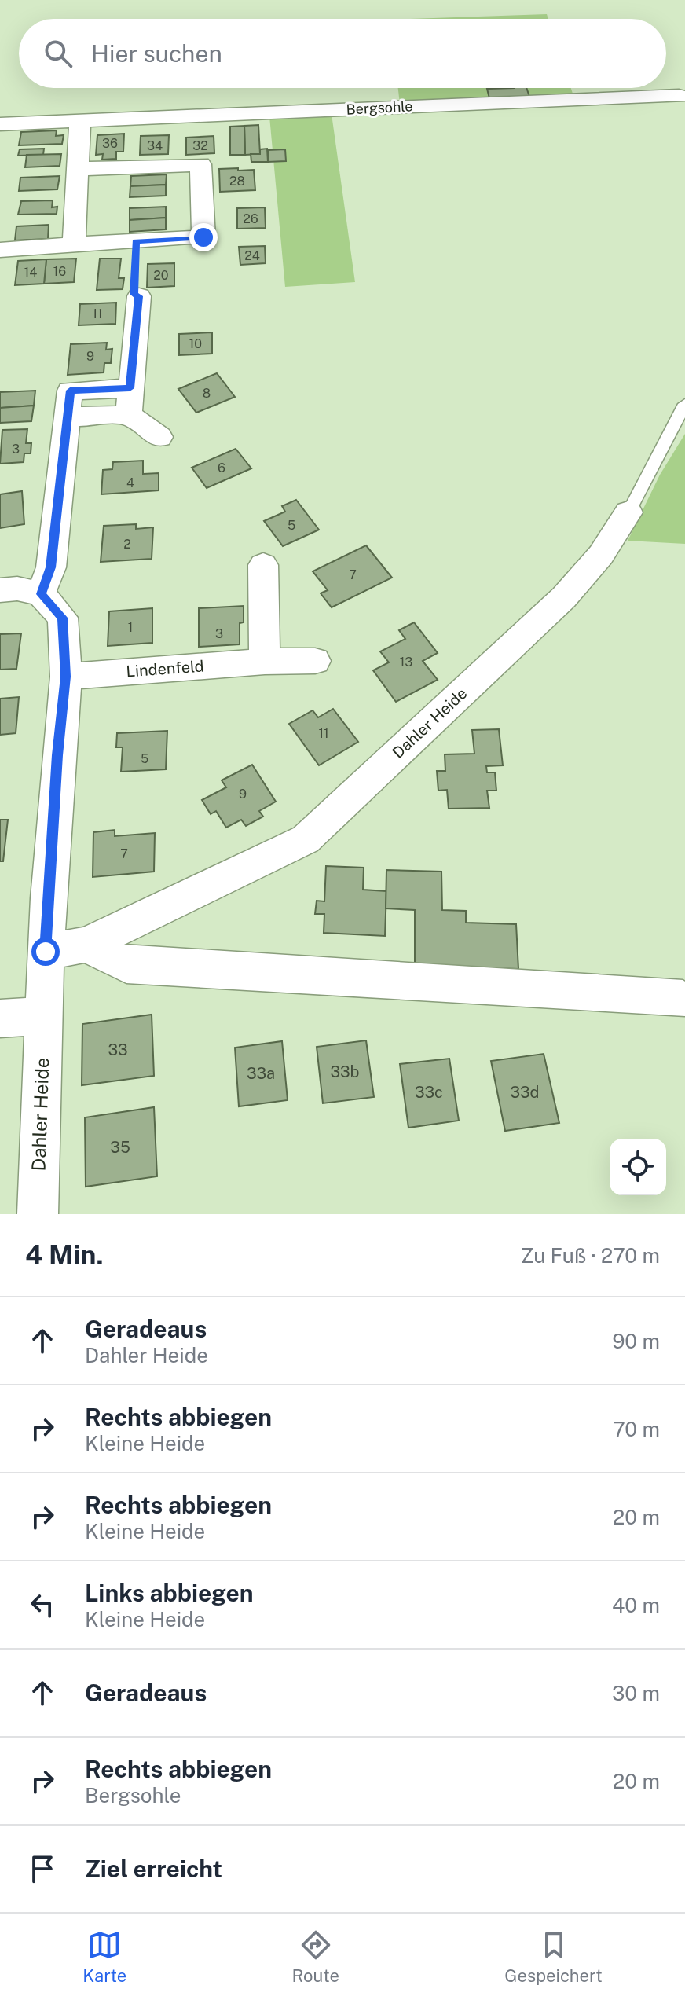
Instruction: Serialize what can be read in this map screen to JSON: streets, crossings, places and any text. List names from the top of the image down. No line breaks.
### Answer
{"streets":{"street":["Bergsohle","Lindenfeld","Dahler Heide"]},"crossings":[["Lindenfeld","Dahler Heide"]],"house_numbers":["36","34","32","28","26","24","16","14","20","11","10","9","8","3","6","4","5","2","7","1","3","13","11","5","9","7","33","33b","33a","33c","33d","35"],"page":{"search":"Hier suchen","heading":["4 Min.","Zu Fuß · 270 m"],"list":[["Geradeaus","Dahler Heide","90 m"],["Rechts abbiegen","Kleine Heide","70 m"],["Rechts abbiegen","Kleine Heide","20 m"],["Links abbiegen","Kleine Heide","40 m"],["Geradeaus","30 m"],["Rechts abbiegen","Bergsohle","20 m"],"Ziel erreicht"],"nav":["Karte","Route","Gespeichert"]}}
